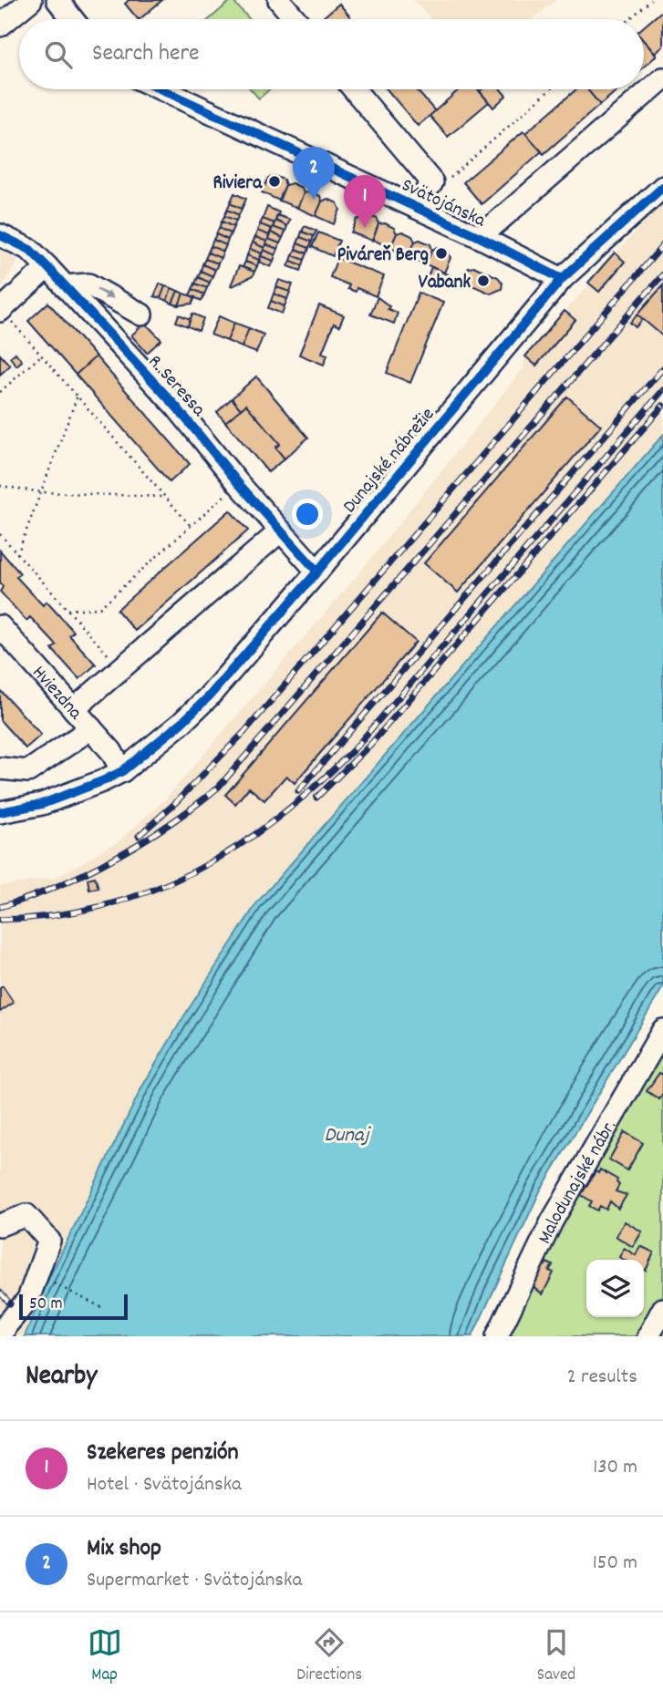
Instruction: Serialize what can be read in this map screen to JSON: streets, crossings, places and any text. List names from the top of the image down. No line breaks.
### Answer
{"streets":{"street":["Svätojánska","R. Seressa","Dunajské nábrežie","Hviezdna","Malodunajské nábr."]},"crossings":[["Svätojánska","Dunajské nábrežie"],["R. Seressa","Dunajské nábrežie"],["Dunajské nábrežie","Hviezdna"]],"water":["Dunaj"],"places":["Riviera","Piváreň Berg","Vabank"],"scale_bar":"50 m","page":{"search":"Search here","pins":["2","1"],"scale":"50 m","heading":["Nearby","2 results"],"list":[{"mark":"1","name":"Szekeres penzión","note":"Hotel · Svätojánska","value":"130 m"},{"mark":"2","name":"Mix shop","note":"Supermarket · Svätojánska","value":"150 m"}],"nav":["Map","Directions","Saved"]}}
